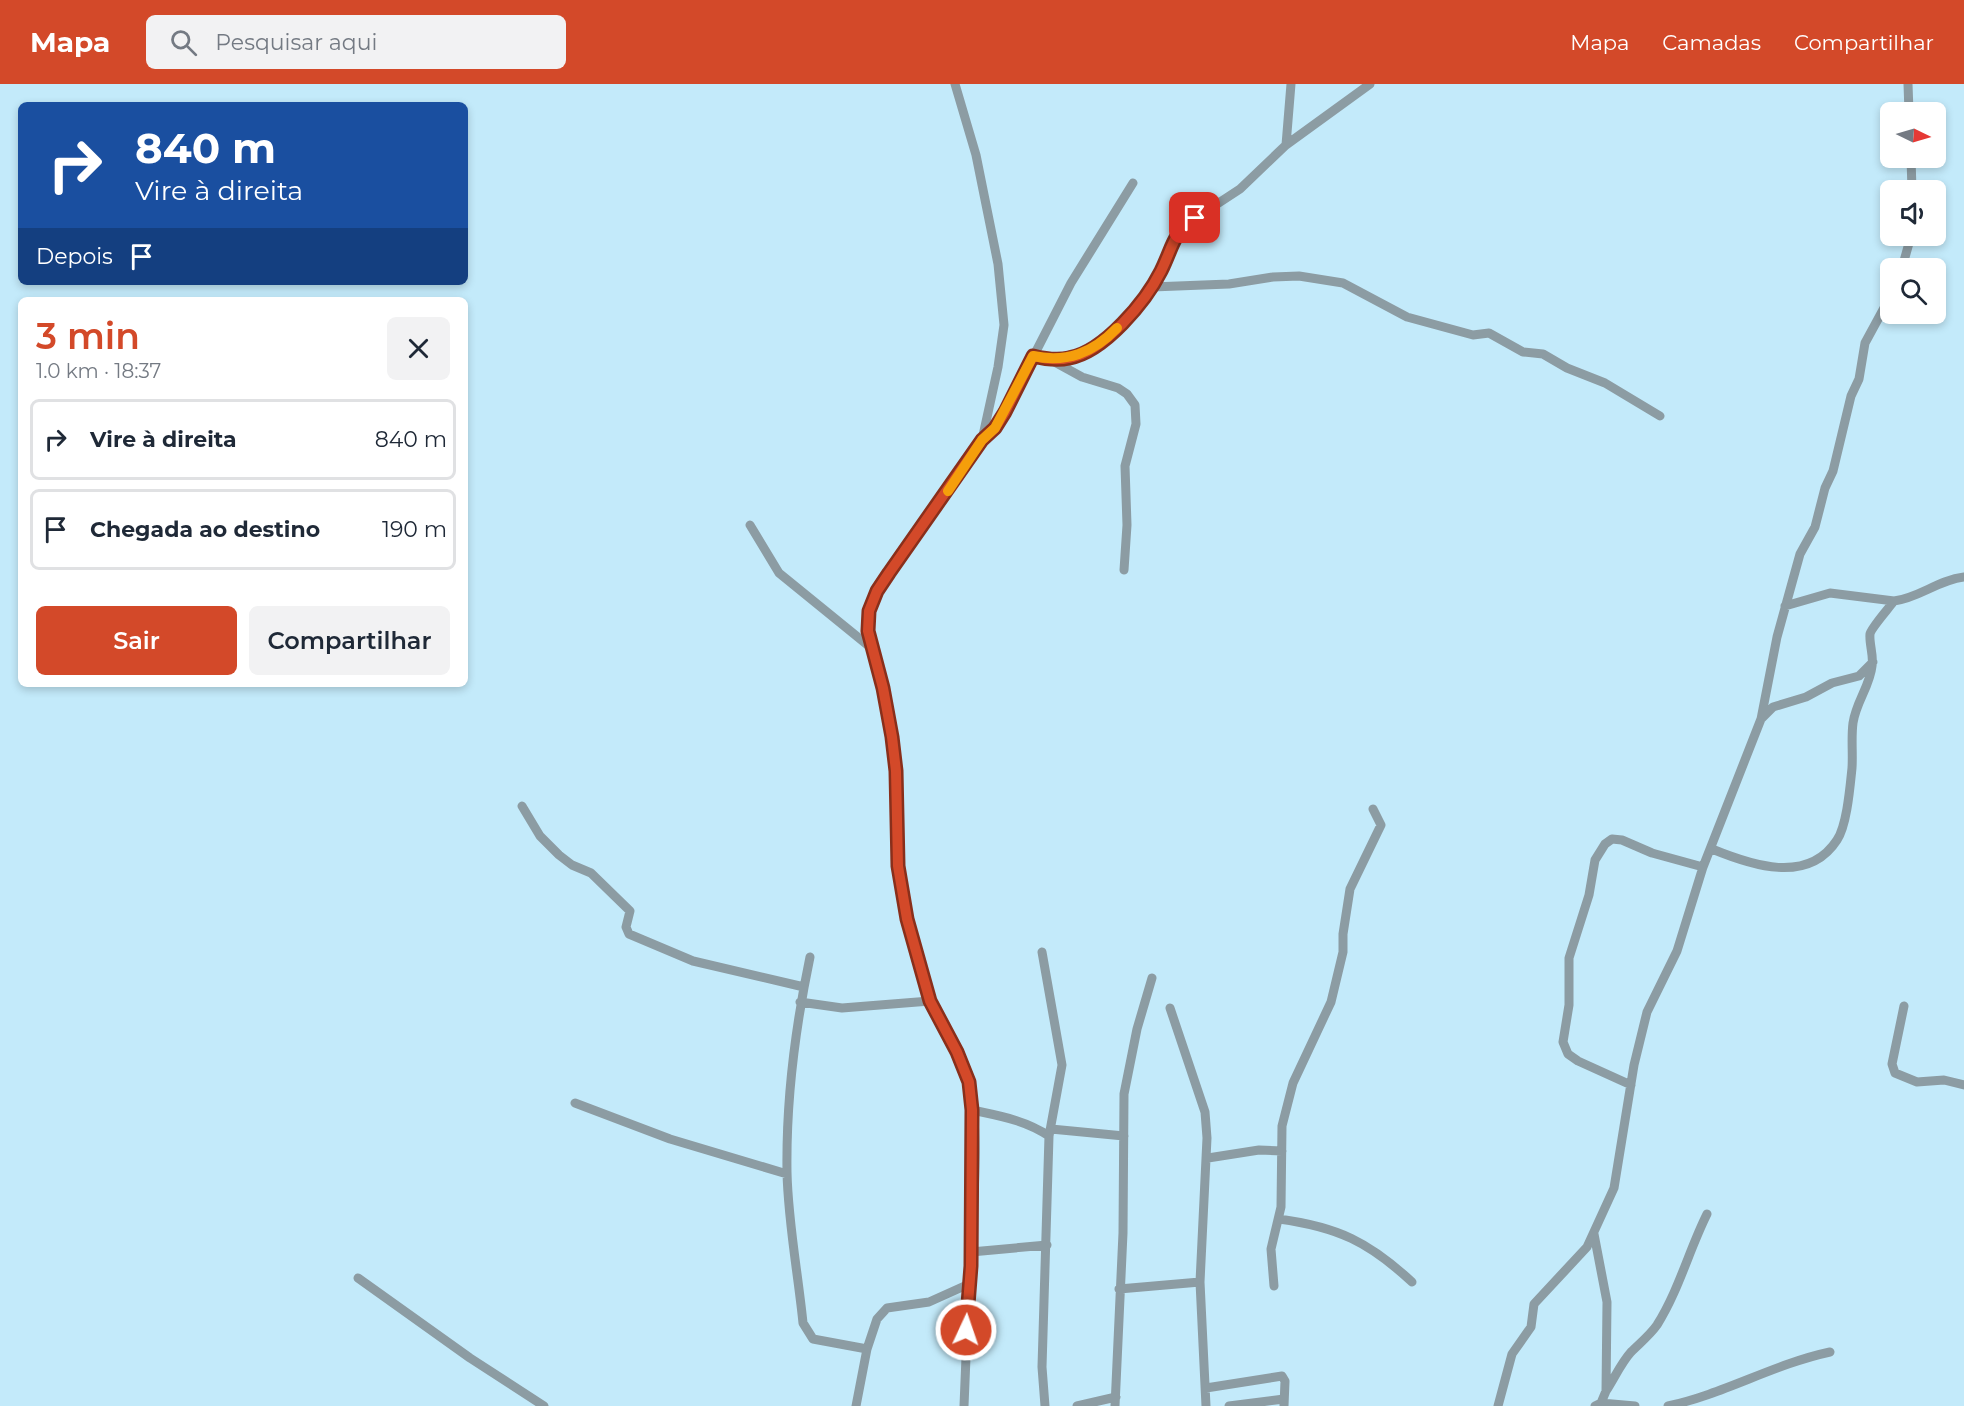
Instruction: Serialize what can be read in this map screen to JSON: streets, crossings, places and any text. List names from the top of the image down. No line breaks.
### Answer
{"north":"right","page":{"header":"Mapa","search":"Pesquisar aqui","nav":["Mapa","Camadas","Compartilhar"],"turn":["840 m","Vire à direita"],"then":"Depois","heading":["3 min","1.0 km · 18:37"],"list":[{"name":"Vire à direita","value":"840 m"},{"name":"Chegada ao destino","value":"190 m"}],"buttons":["Sair","Compartilhar"]}}
